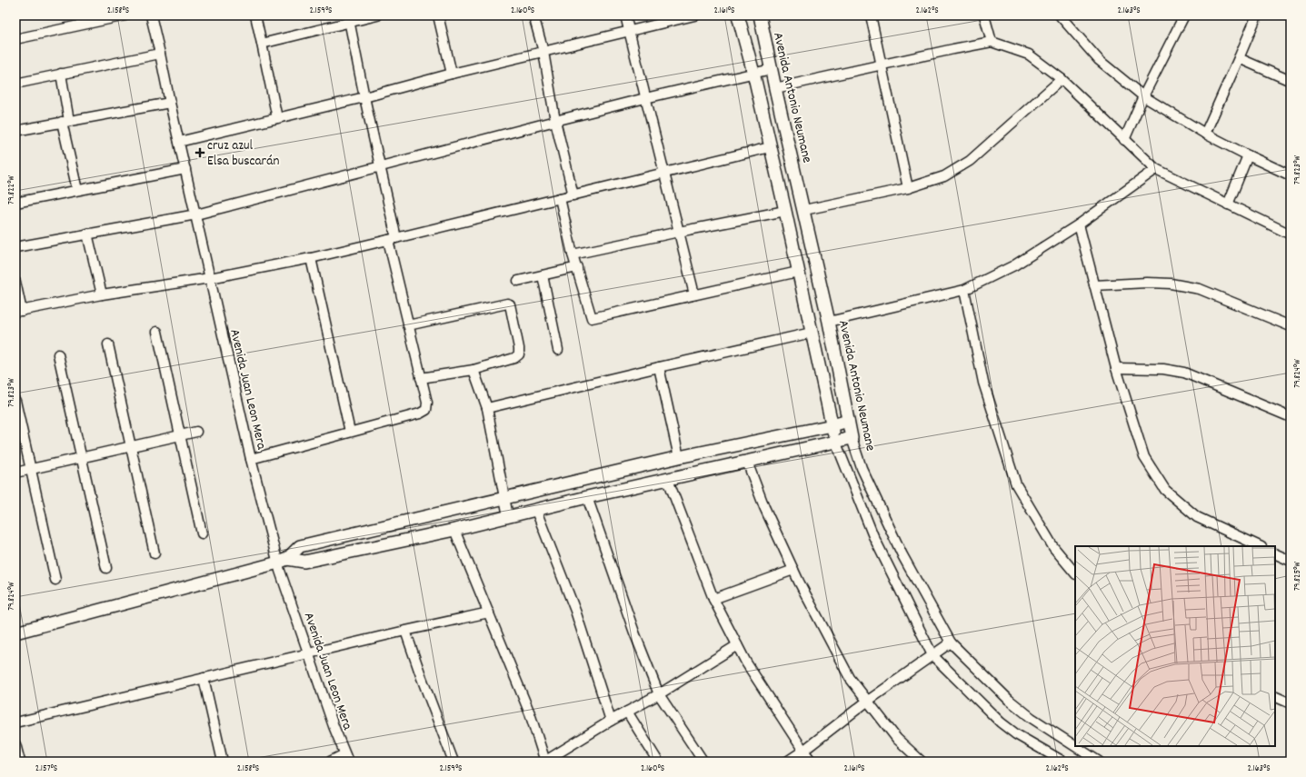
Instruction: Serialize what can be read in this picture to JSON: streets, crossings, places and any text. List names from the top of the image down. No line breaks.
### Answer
{"streets":{"street":["Avenida Antonio Neumane","Avenida Juan Leon Mera"]},"places":{"health":["cruz azul Elsa buscarán"]},"coordinates":["2.158°S","2.159°S","2.160°S","2.161°S","2.162°S","2.163°S","79.823°W","79.822°W","79.824°W","79.825°W","2.157°S"]}
